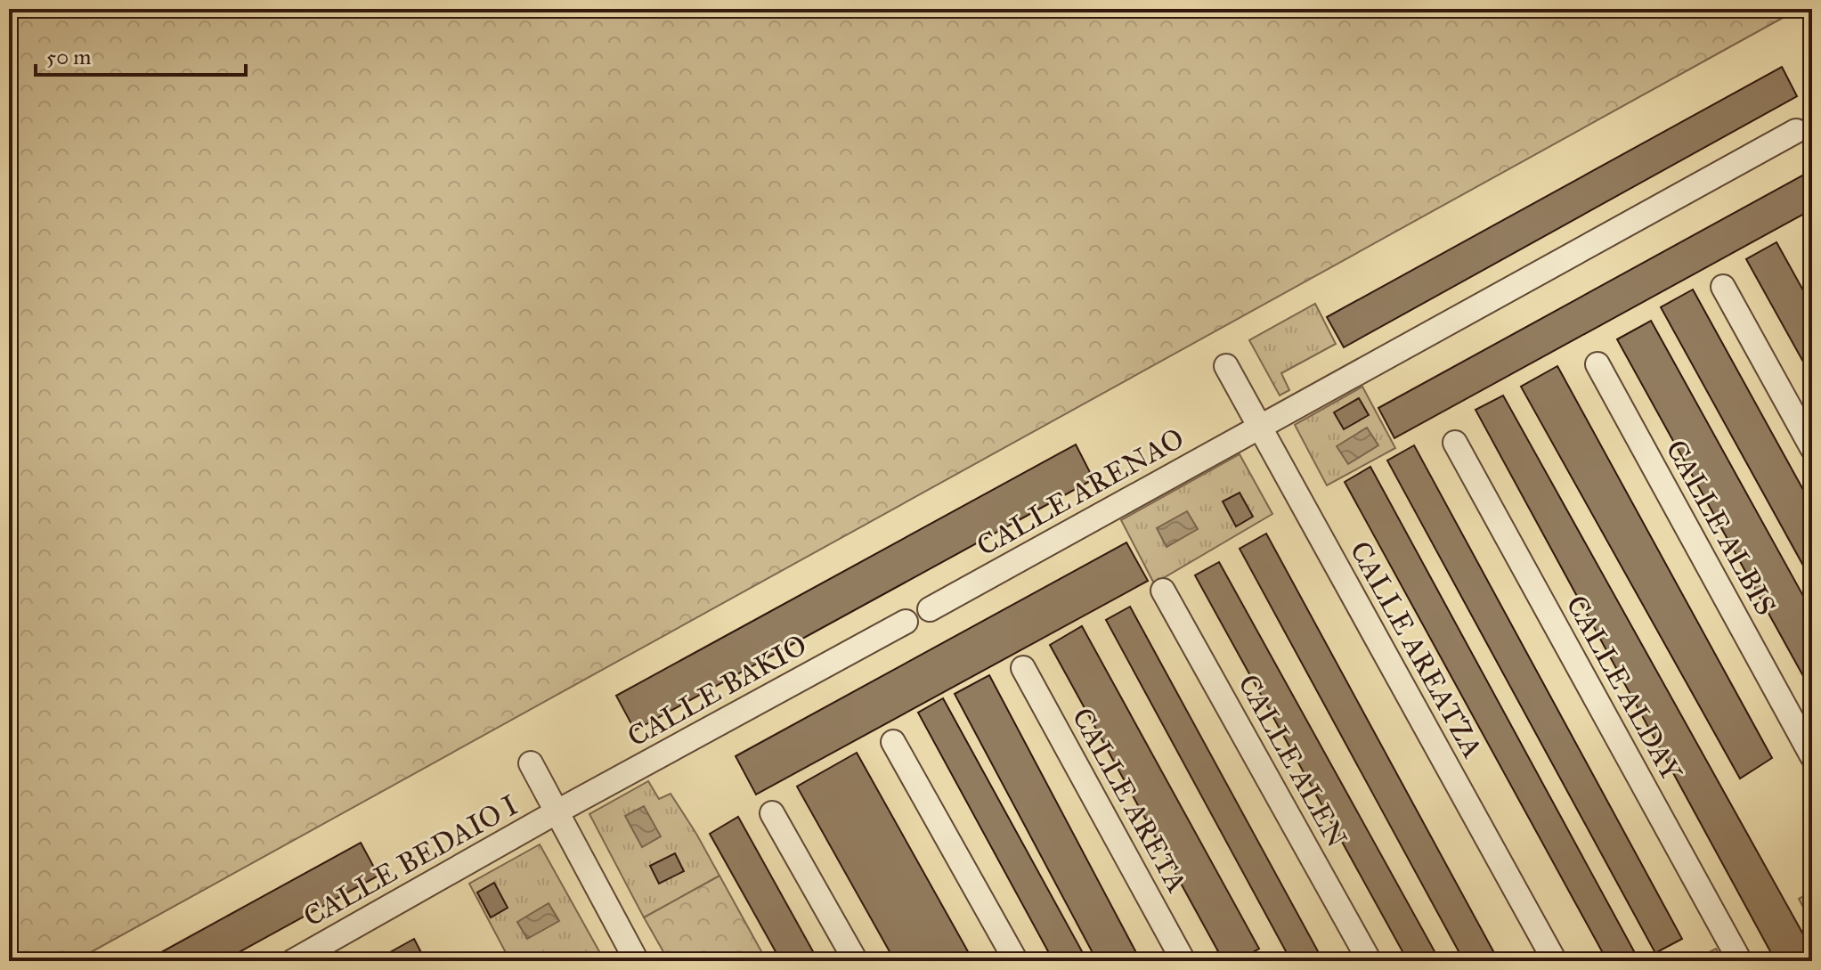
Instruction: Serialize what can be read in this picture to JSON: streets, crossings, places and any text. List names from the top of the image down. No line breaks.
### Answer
{"streets":{"street":["CALLE ARENAO","CALLE ALBIS","CALLE AREATZA","CALLE ALDAY","CALLE BAKIO","CALLE ALEN","CALLE ARETA","CALLE BEDAIO I"]},"crossings":[["CALLE ARENAO","CALLE AREATZA"],["CALLE BAKIO","CALLE BEDAIO I"]],"scale_bar":"50 m"}
